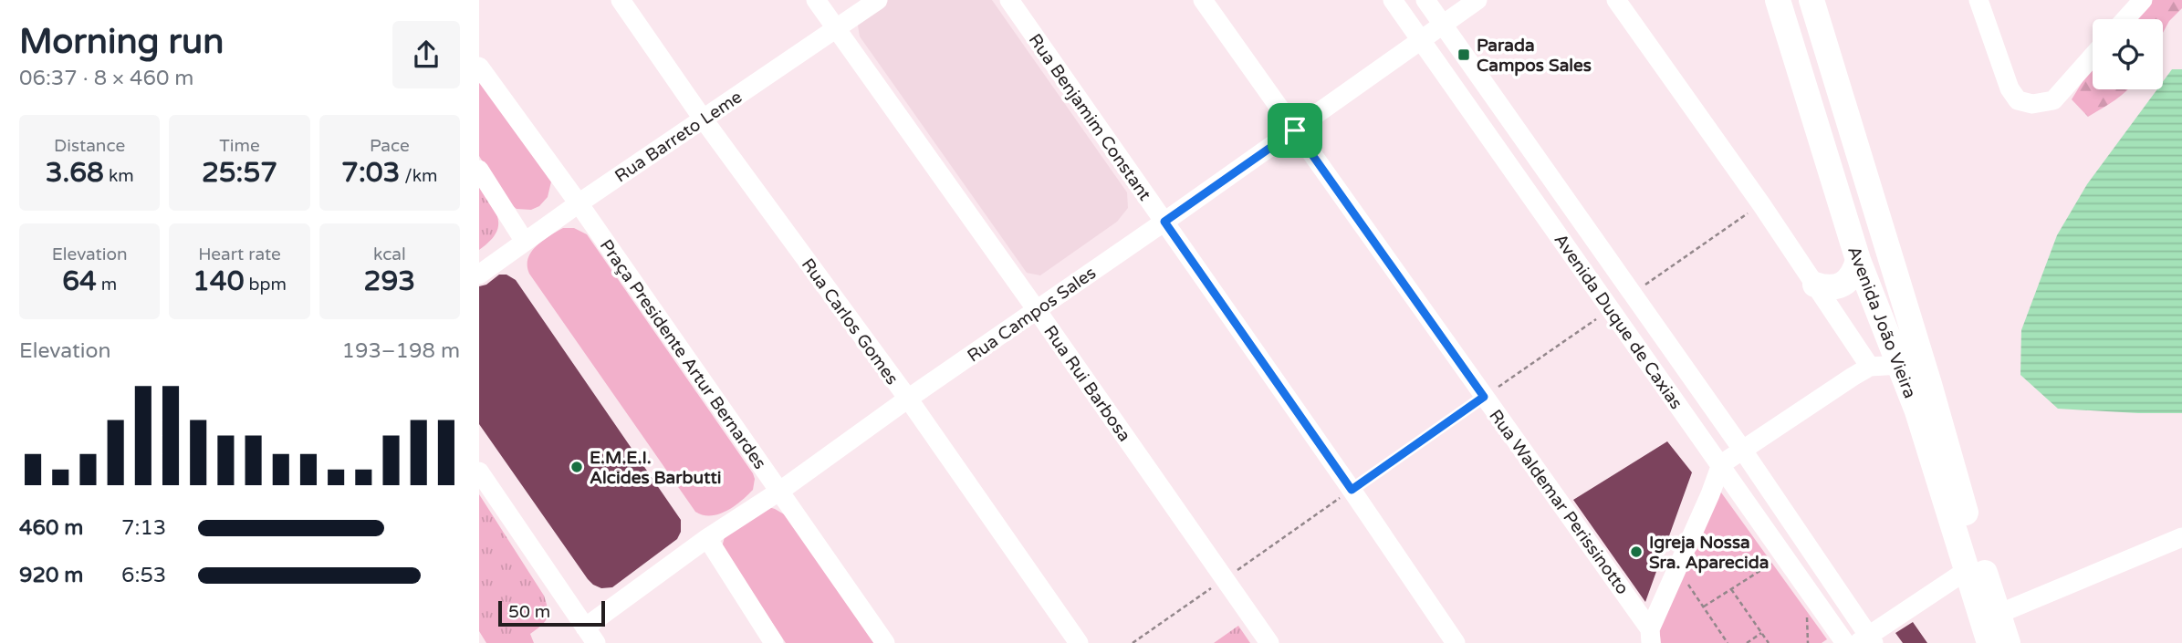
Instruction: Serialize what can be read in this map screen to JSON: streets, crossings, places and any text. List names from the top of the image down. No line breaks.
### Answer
{"streets":{"main road":["Avenida João Vieira"],"street":["Rua Benjamim Constant","Rua Barreto Leme","Rua Campos Sales","Rua Carlos Gomes","Avenida Duque de Caxias","Praça Presidente Artur Bernardes","Rua Rui Barbosa","Rua Waldemar Perissinotto"]},"crossings":[["Rua Benjamim Constant","Rua Campos Sales"],["Rua Barreto Leme","Rua Carlos Gomes"],["Rua Barreto Leme","Praça Presidente Artur Bernardes"],["Rua Barreto Leme","Rua Rui Barbosa"],["Rua Campos Sales","Rua Carlos Gomes"],["Rua Campos Sales","Avenida Duque de Caxias"],["Rua Campos Sales","Praça Presidente Artur Bernardes"],["Rua Campos Sales","Rua Rui Barbosa"],["Rua Campos Sales","Rua Waldemar Perissinotto"]],"places":{"transit":["Parada Campos Sales"],"other":["E.M.E.I. Alcides Barbutti","Igreja Nossa Sra. Aparecida"]},"scale_bar":"50 m","page":{"heading":["Morning run","06:37 · 8 × 460 m"],"stats":[["Distance","3.68 km"],["Time","25:57"],["Pace","7:03 /km"],["Elevation","64 m"],["Heart rate","140 bpm"],["kcal","293"]],"chart":["Elevation","193–198 m"],"list":[{"name":"460 m","note":"7:13"},{"name":"920 m","note":"6:53"}],"scale":"50 m"}}
